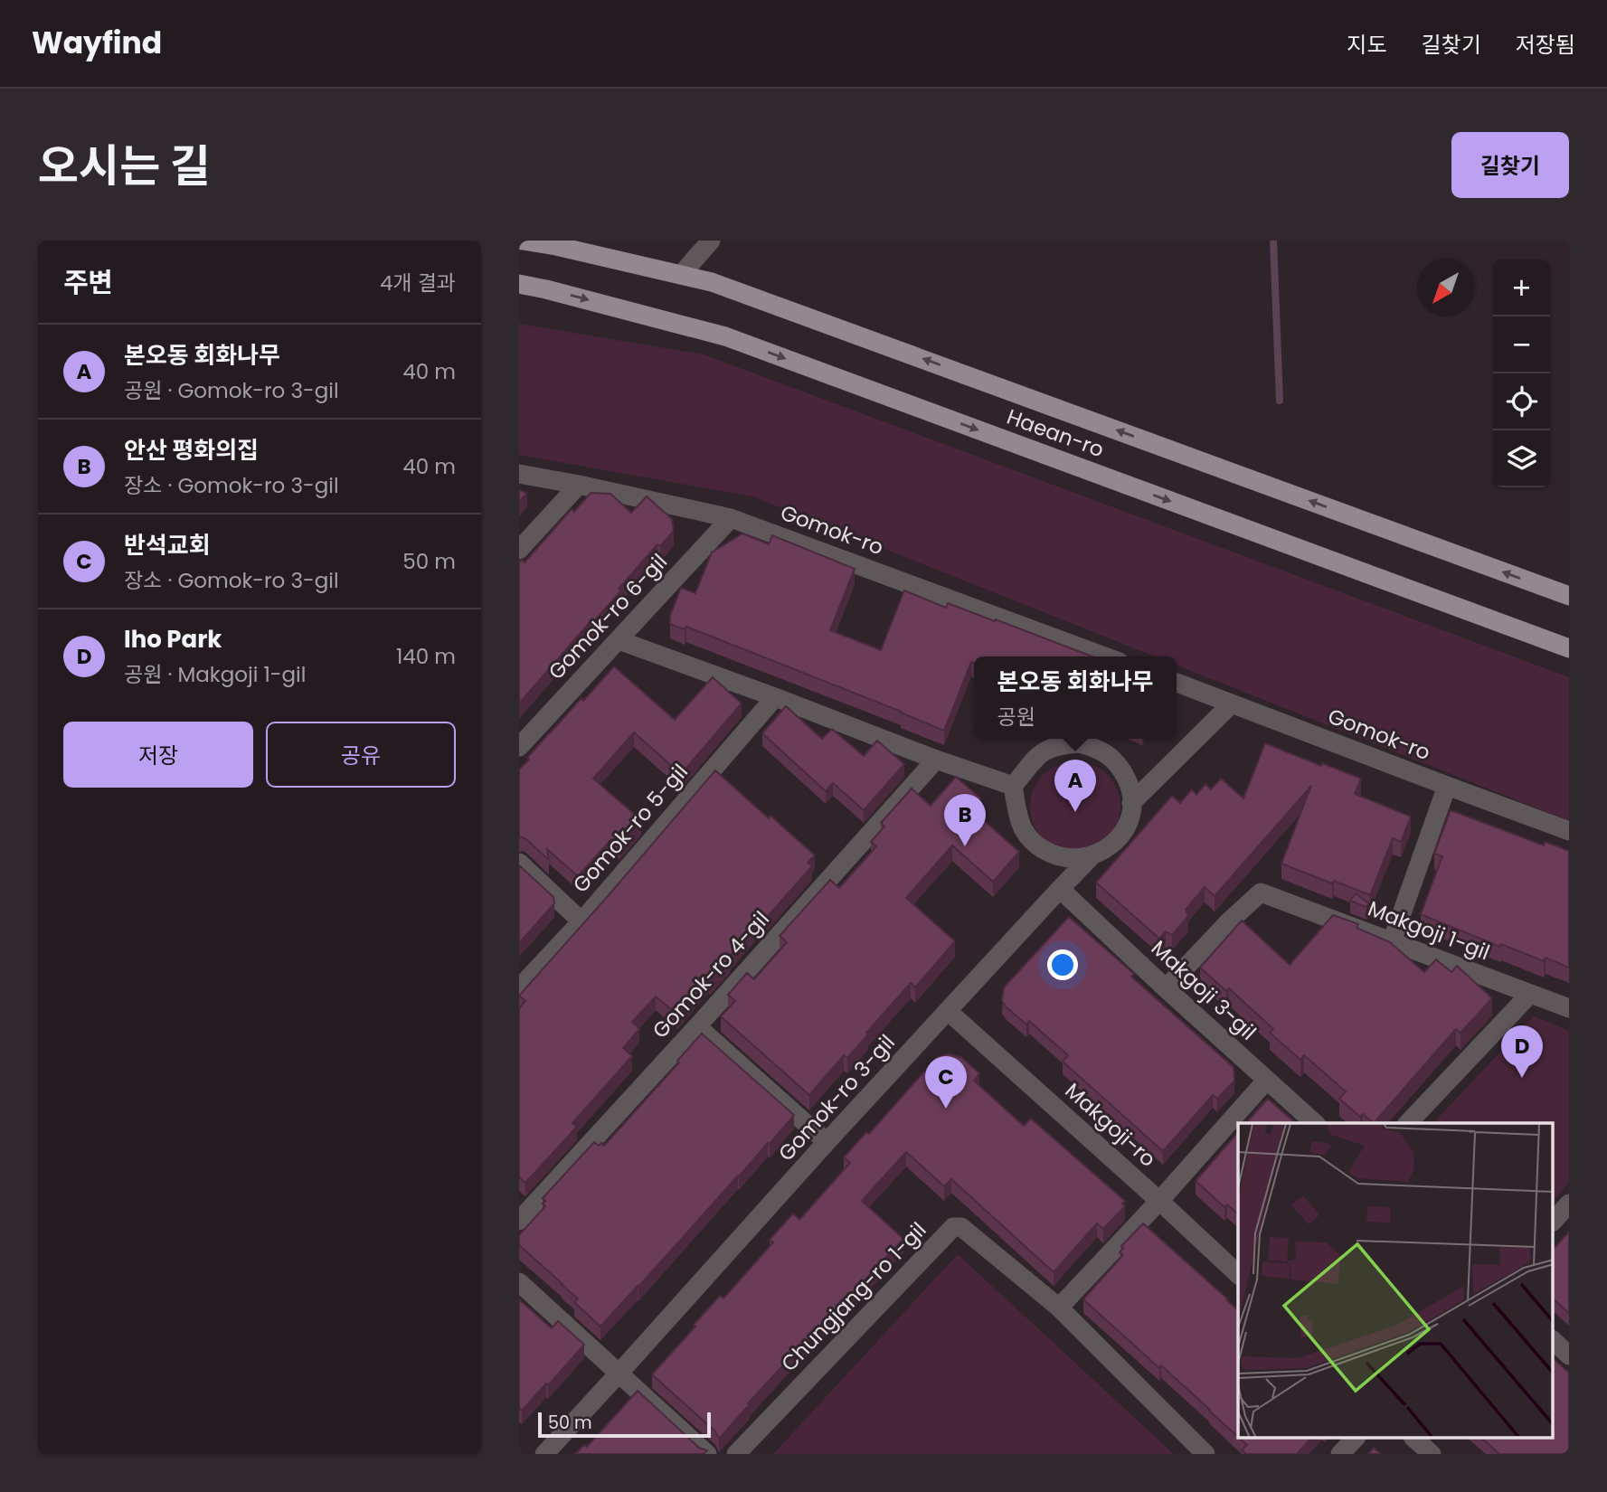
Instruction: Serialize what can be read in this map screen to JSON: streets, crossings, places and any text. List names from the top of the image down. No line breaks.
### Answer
{"streets":{"main road":["Haean-ro"],"street":["Gomok-ro","Gomok-ro 6-gil","Gomok-ro 5-gil","Makgoji 1-gil","Gomok-ro 4-gil","Makgoji 3-gil","Gomok-ro 3-gil","Makgoji-ro","Chungjang-ro 1-gil"]},"crossings":[["Gomok-ro","Gomok-ro 6-gil"],["Makgoji 1-gil","Makgoji 3-gil"],["Makgoji 3-gil","Gomok-ro 3-gil"],["Gomok-ro 3-gil","Makgoji-ro"]],"scale_bar":"50 m","north":"bottom left","page":{"header":"Wayfind","nav":["지도","길찾기","저장됨"],"title":"오시는 길","buttons":["길찾기",["저장","공유"]],"heading":["주변","4개 결과"],"map_buttons":["+","−"],"list":[{"mark":"A","name":"본오동 회화나무","note":"공원 · Gomok-ro 3-gil","value":"40 m"},{"mark":"B","name":"안산 평화의집","note":"장소 · Gomok-ro 3-gil","value":"40 m"},{"mark":"C","name":"반석교회","note":"장소 · Gomok-ro 3-gil","value":"50 m"},{"mark":"D","name":"Iho Park","note":"공원 · Makgoji 1-gil","value":"140 m"}],"popup":["본오동 회화나무","공원"],"pins":["A","B","D","C"],"scale":"50 m"}}
